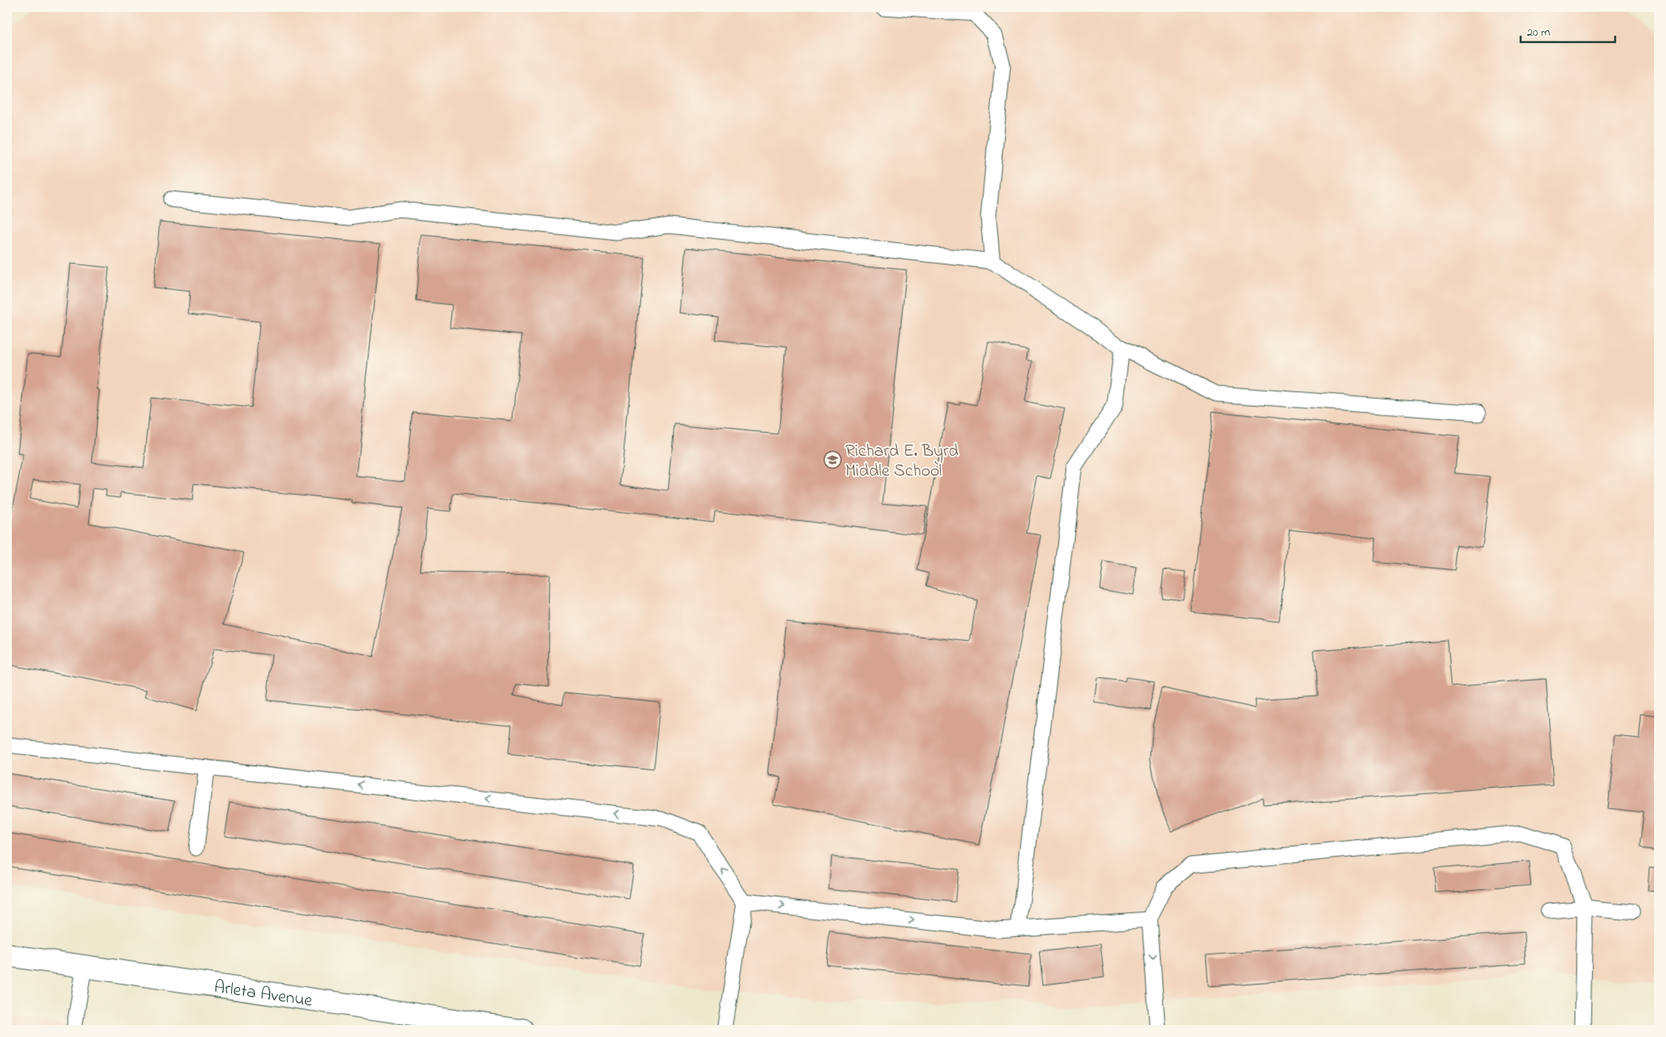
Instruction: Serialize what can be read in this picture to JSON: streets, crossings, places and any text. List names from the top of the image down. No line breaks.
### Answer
{"streets":{"main road":["Arleta Avenue"]},"places":{"school or university":["Richard E. Byrd Middle School"]},"scale_bar":"20 m"}
